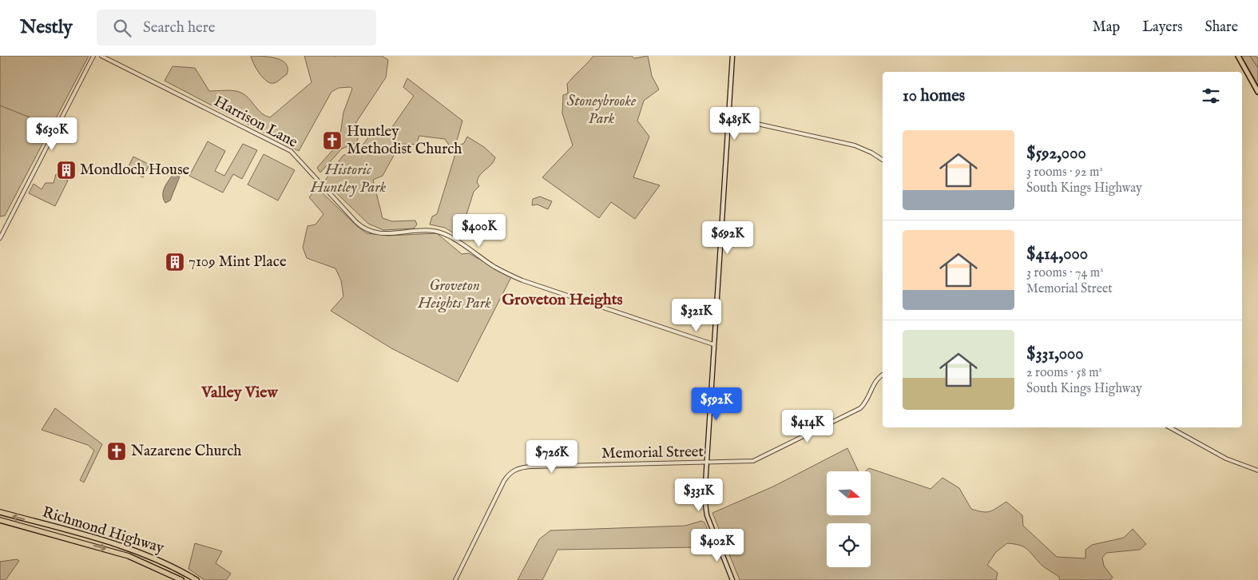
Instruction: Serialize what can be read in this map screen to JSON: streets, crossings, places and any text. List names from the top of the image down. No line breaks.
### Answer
{"streets":{"highway":["Richmond Highway"],"street":["Harrison Lane","Memorial Street"]},"districts":["Groveton Heights","Valley View"],"parks":["Stoneybrooke Park","Historic Huntley Park","Groveton Heights Park"],"places":{"church":["Huntley Methodist Church","Nazarene Church"],"building":["Mondloch House","7109 Mint Place"]},"north":"right","page":{"header":"Nestly","search":"Search here","nav":["Map","Layers","Share"],"heading":"10 homes","price":["$485K","$630K","$400K","$692K","$321K","$592K","$414K","$726K","$331K","$402K"],"list":[{"name":"$592,000","note":"3 rooms · 92 m² · South Kings Highway"},{"name":"$414,000","note":"3 rooms · 74 m² · Memorial Street"},{"name":"$331,000","note":"2 rooms · 58 m² · South Kings Highway"}]}}
